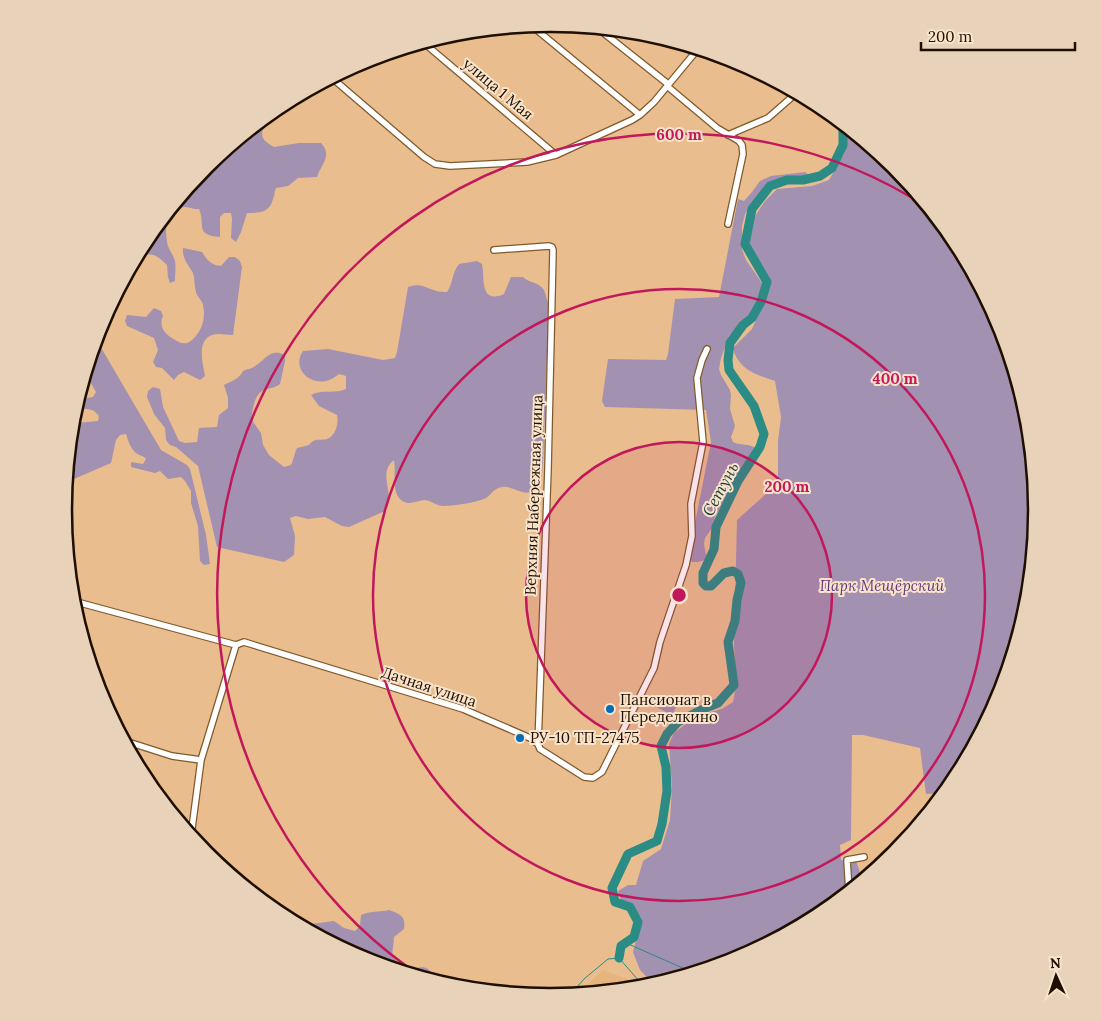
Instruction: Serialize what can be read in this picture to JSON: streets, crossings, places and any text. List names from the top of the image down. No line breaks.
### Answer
{"streets":{"street":["улица 1 Мая","Верхняя Набережная улица","Дачная улица"]},"crossings":[["Верхняя Набережная улица","Дачная улица"]],"water":["Сетунь"],"parks":["Парк Мещёрский"],"places":["Пансионат в Переделкино","РУ-10 ТП-27475"],"scale_bar":"200 m","north":"top","rings":["600 m","400 m","200 m"]}
